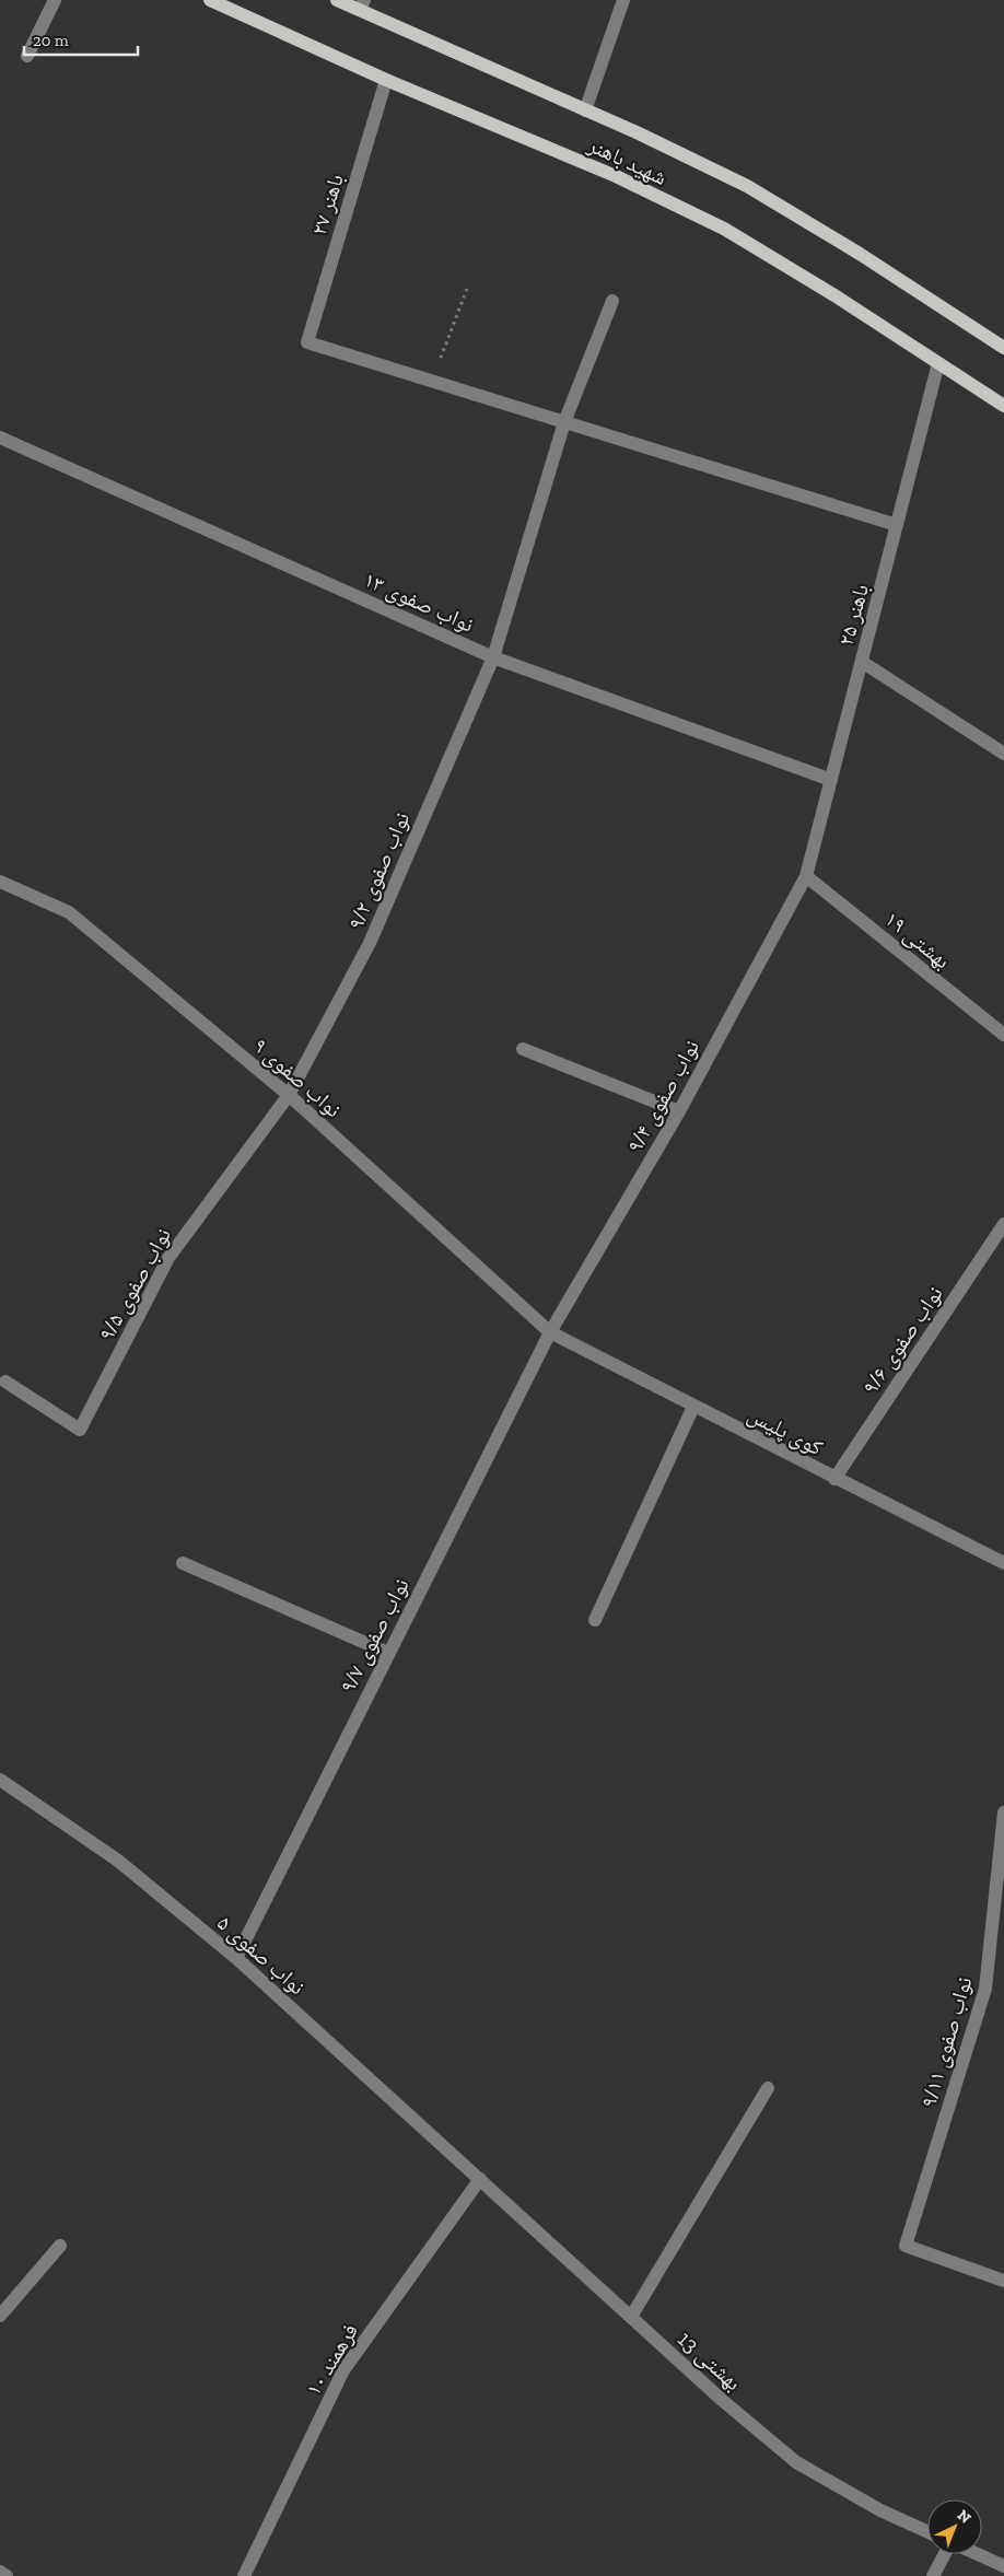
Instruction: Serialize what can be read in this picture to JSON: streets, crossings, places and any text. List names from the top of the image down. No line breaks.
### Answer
{"streets":{"main road":["شهید باهنر"],"street":["باهنر ۲۷","نواب صفوی ۱۳","باهنر ۲۵","نواب صفوی ۹/۲","بهشتی ۱۹","نواب صفوی ۹","نواب صفوی ۹/۴","نواب صفوی ۹/۵","نواب صفوی ۹/۶","کوی پلیس","نواب صفوی ۹/۷","نواب صفوی ۵","نواب صفوی ۹/۱۱","فرهمند ۱۰","بهشتی 13"]},"crossings":[["شهید باهنر","باهنر ۲۷"],["شهید باهنر","باهنر ۲۵"],["نواب صفوی ۱۳","باهنر ۲۵"],["نواب صفوی ۱۳","نواب صفوی ۹/۲"],["باهنر ۲۵","بهشتی ۱۹"],["باهنر ۲۵","نواب صفوی ۹/۴"],["نواب صفوی ۹/۲","نواب صفوی ۹"],["نواب صفوی ۹/۲","نواب صفوی ۹/۵"],["بهشتی ۱۹","نواب صفوی ۹/۴"],["نواب صفوی ۹","نواب صفوی ۹/۴"],["نواب صفوی ۹","نواب صفوی ۹/۵"],["نواب صفوی ۹","کوی پلیس"],["نواب صفوی ۹","نواب صفوی ۹/۷"],["نواب صفوی ۹/۴","کوی پلیس"],["نواب صفوی ۹/۴","نواب صفوی ۹/۷"],["نواب صفوی ۹/۶","کوی پلیس"],["کوی پلیس","نواب صفوی ۹/۷"],["نواب صفوی ۹/۷","نواب صفوی ۵"],["نواب صفوی ۵","فرهمند ۱۰"],["نواب صفوی ۵","بهشتی 13"],["فرهمند ۱۰","بهشتی 13"]],"scale_bar":"20 m","north":"top right"}
